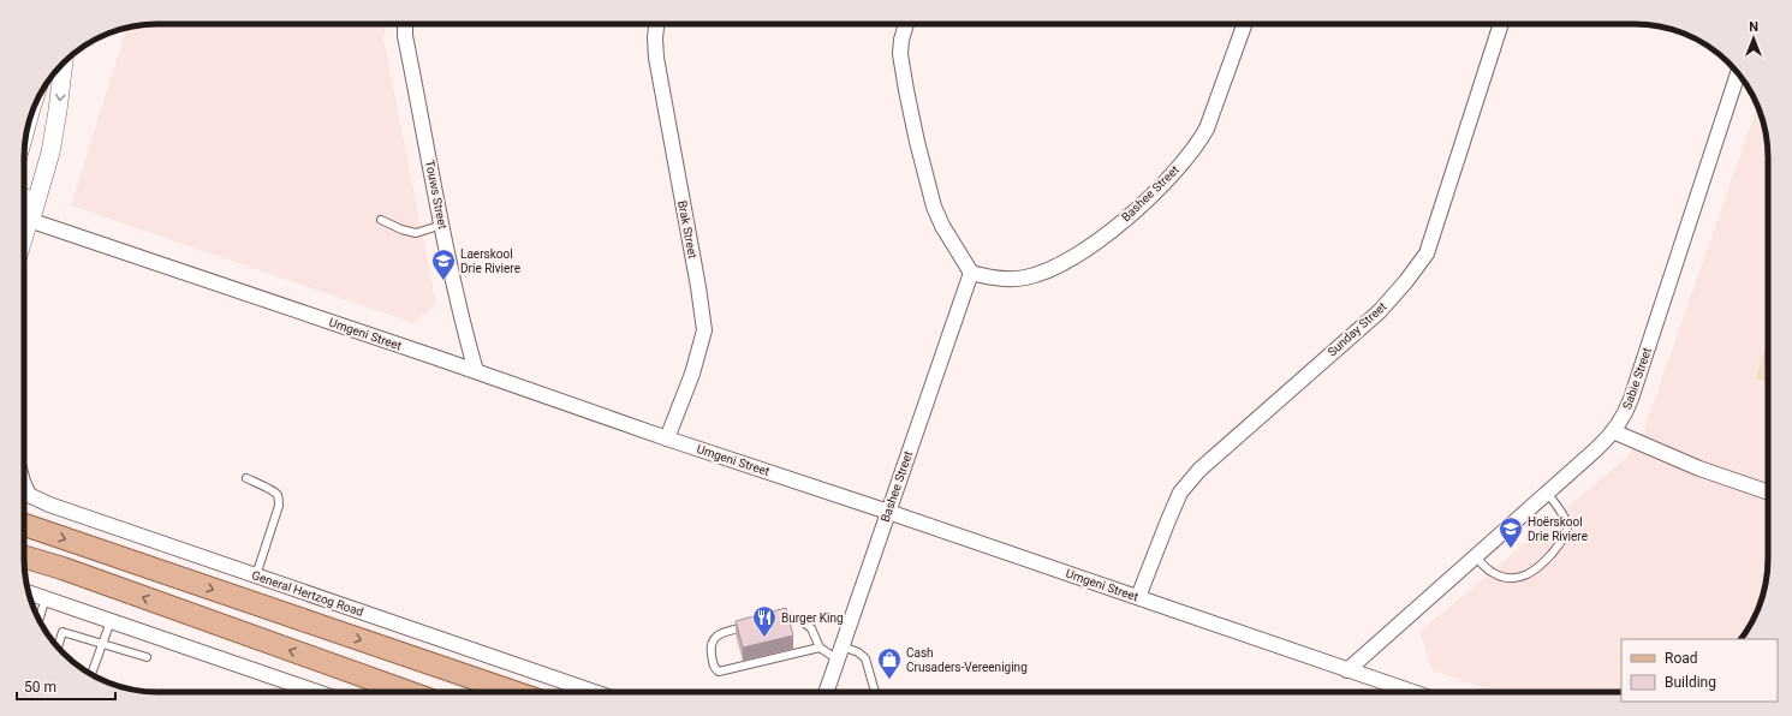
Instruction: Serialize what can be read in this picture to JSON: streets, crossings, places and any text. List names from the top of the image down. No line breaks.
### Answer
{"streets":{"street":["Bashee Street","Touws Street","Brak Street","Sunday Street","Umgeni Street","Sabie Street","General Hertzog Road"]},"crossings":[["Bashee Street","Umgeni Street"],["Touws Street","Umgeni Street"],["Brak Street","Umgeni Street"],["Sunday Street","Umgeni Street"],["Umgeni Street","Sabie Street"]],"places":{"school or university":["Laerskool Drie Riviere","Hoërskool Drie Riviere"],"restaurant":["Burger King"],"shop":["Cash Crusaders-Vereeniging"]},"legend":["Road","Building"],"scale_bar":"50 m","north":"top"}
